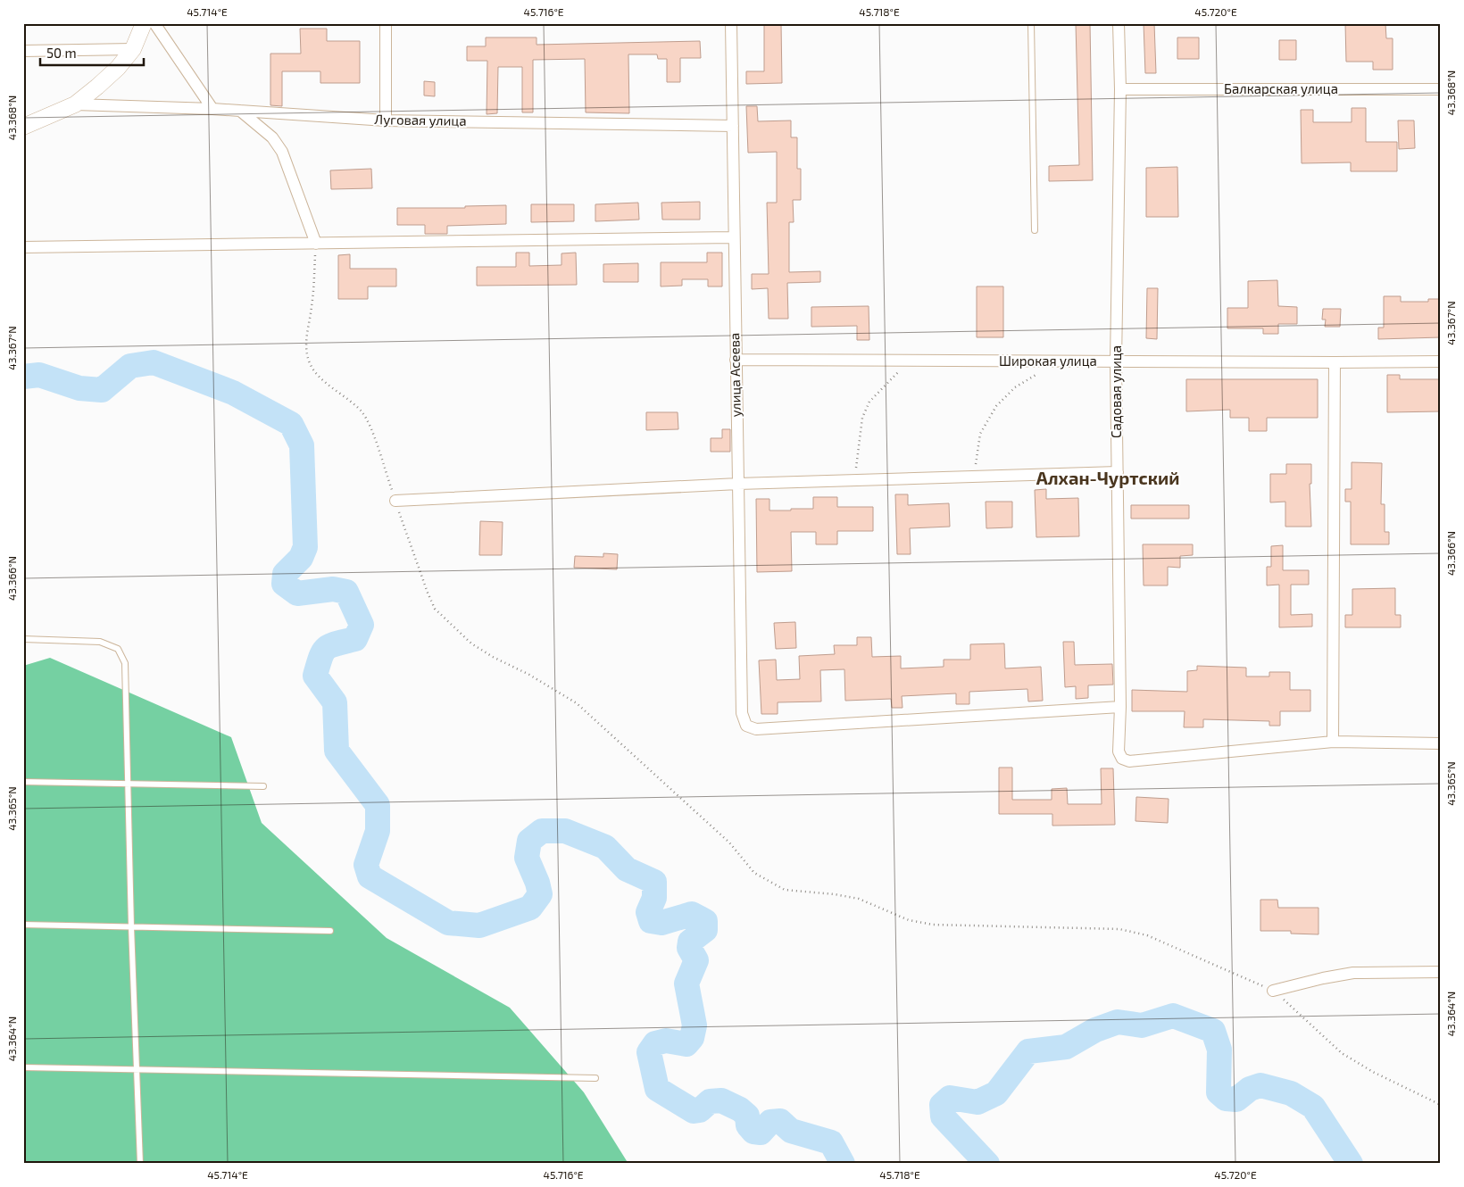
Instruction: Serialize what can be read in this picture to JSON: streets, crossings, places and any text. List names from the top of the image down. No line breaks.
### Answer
{"streets":{"street":["Балкарская улица","Луговая улица","Широкая улица","улица Асеева","Садовая улица"]},"crossings":[["Балкарская улица","Садовая улица"],["Луговая улица","улица Асеева"],["Широкая улица","улица Асеева"],["Широкая улица","Садовая улица"],["улица Асеева","Садовая улица"]],"districts":["Алхан-Чуртский"],"scale_bar":"50 m","coordinates":["45.714°E","45.716°E","45.718°E","45.720°E","43.368°N","43.367°N","43.366°N","43.365°N","43.364°N"]}
